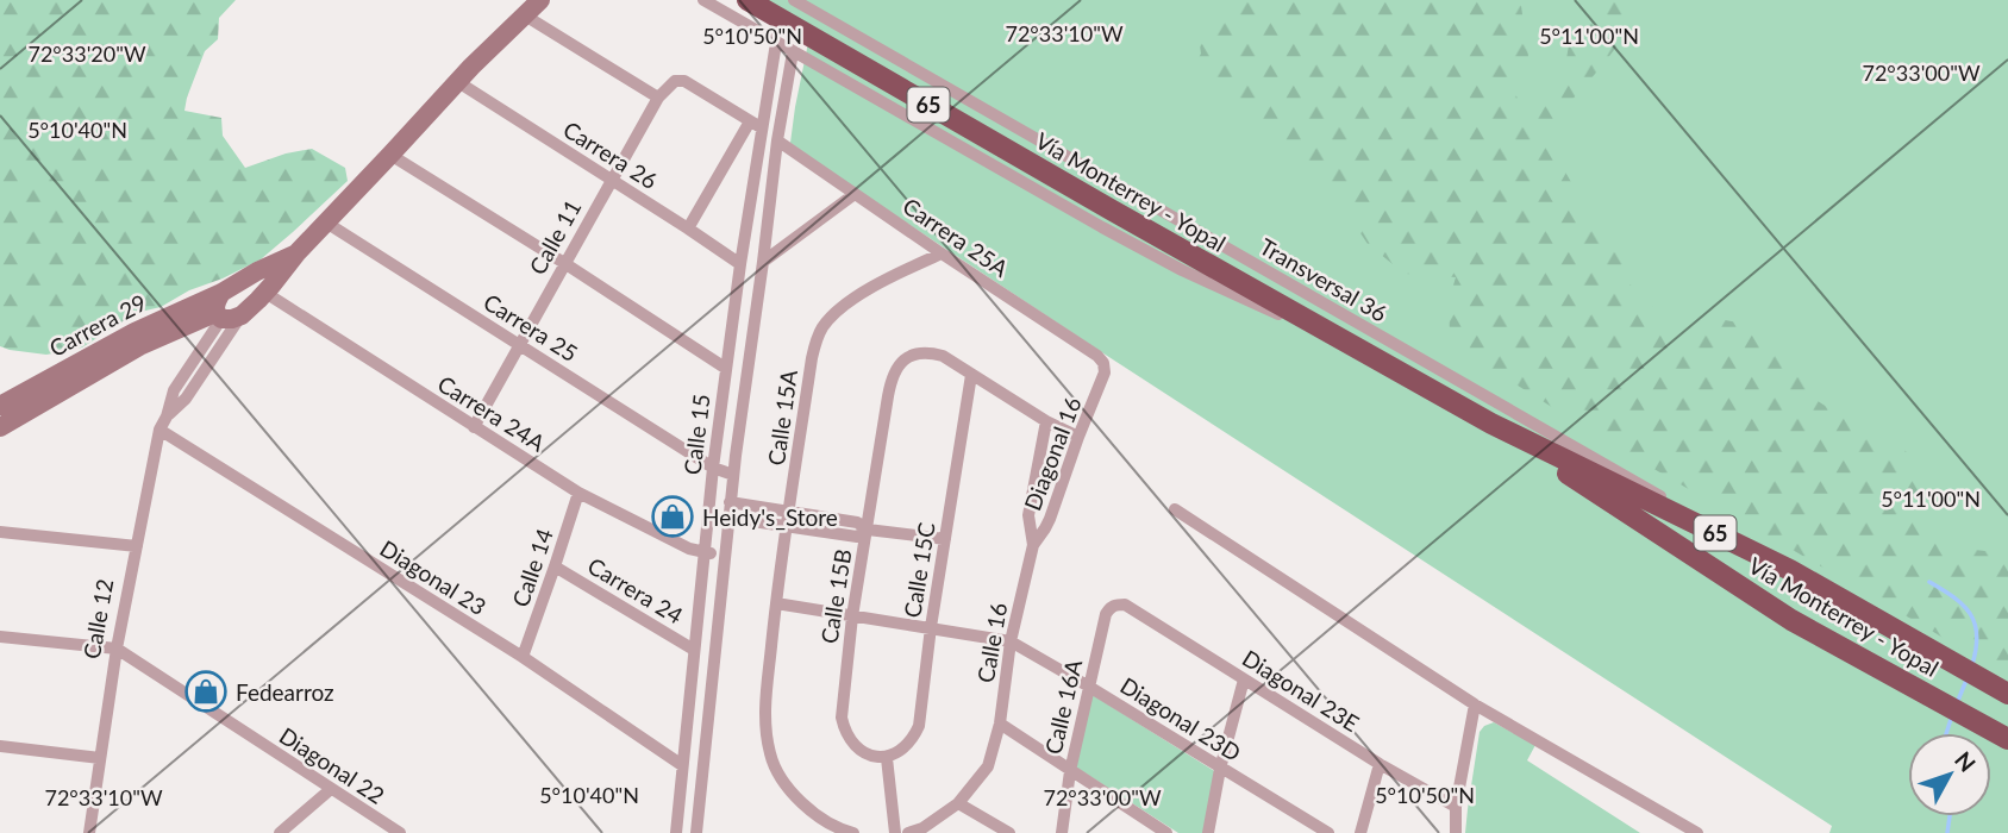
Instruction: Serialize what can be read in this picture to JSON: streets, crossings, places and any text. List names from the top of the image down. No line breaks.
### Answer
{"streets":{"highway":["65","Vía Monterrey - Yopal"],"main road":["Carrera 29"],"street":["Carrera 26","Calle 11","Carrera 25A","Transversal 36","Carrera 25","Carrera 24A","Calle 15A","Calle 15","Diagonal 16","Calle 14","Calle 15C","Diagonal 23","Carrera 24","Calle 15B","Calle 12","Calle 16","Diagonal 23E","Calle 16A","Diagonal 23D","Diagonal 22"]},"crossings":[["Carrera 26","Calle 11"],["Carrera 26","Calle 15"],["Vía Monterrey - Yopal","Transversal 36"],["Calle 11","Carrera 25"],["Calle 11","Carrera 24A"],["Calle 11","Calle 15"],["Carrera 25A","Calle 15A"],["Carrera 25A","Calle 15"],["Carrera 25A","Diagonal 16"],["Transversal 36","Calle 15"],["Carrera 29","Calle 12"],["Carrera 25","Calle 15"],["Carrera 24A","Calle 15"],["Carrera 24A","Calle 14"],["Calle 15","Diagonal 23"],["Calle 15","Carrera 24"],["Diagonal 16","Calle 16"],["Calle 14","Diagonal 23"],["Calle 14","Carrera 24"],["Calle 15C","Calle 15B"],["Diagonal 23","Calle 12"],["Calle 12","Diagonal 22"],["Calle 16","Diagonal 23D"],["Diagonal 23E","Calle 16A"],["Calle 16A","Diagonal 23D"]],"places":{"shop":["Heidy's_Store","Fedearroz"]},"north":"top right","coordinates":["72°33'10\"W","5°10'50\"N","5°11'00\"N","72°33'20\"W","72°33'00\"W","5°10'40\"N"]}
